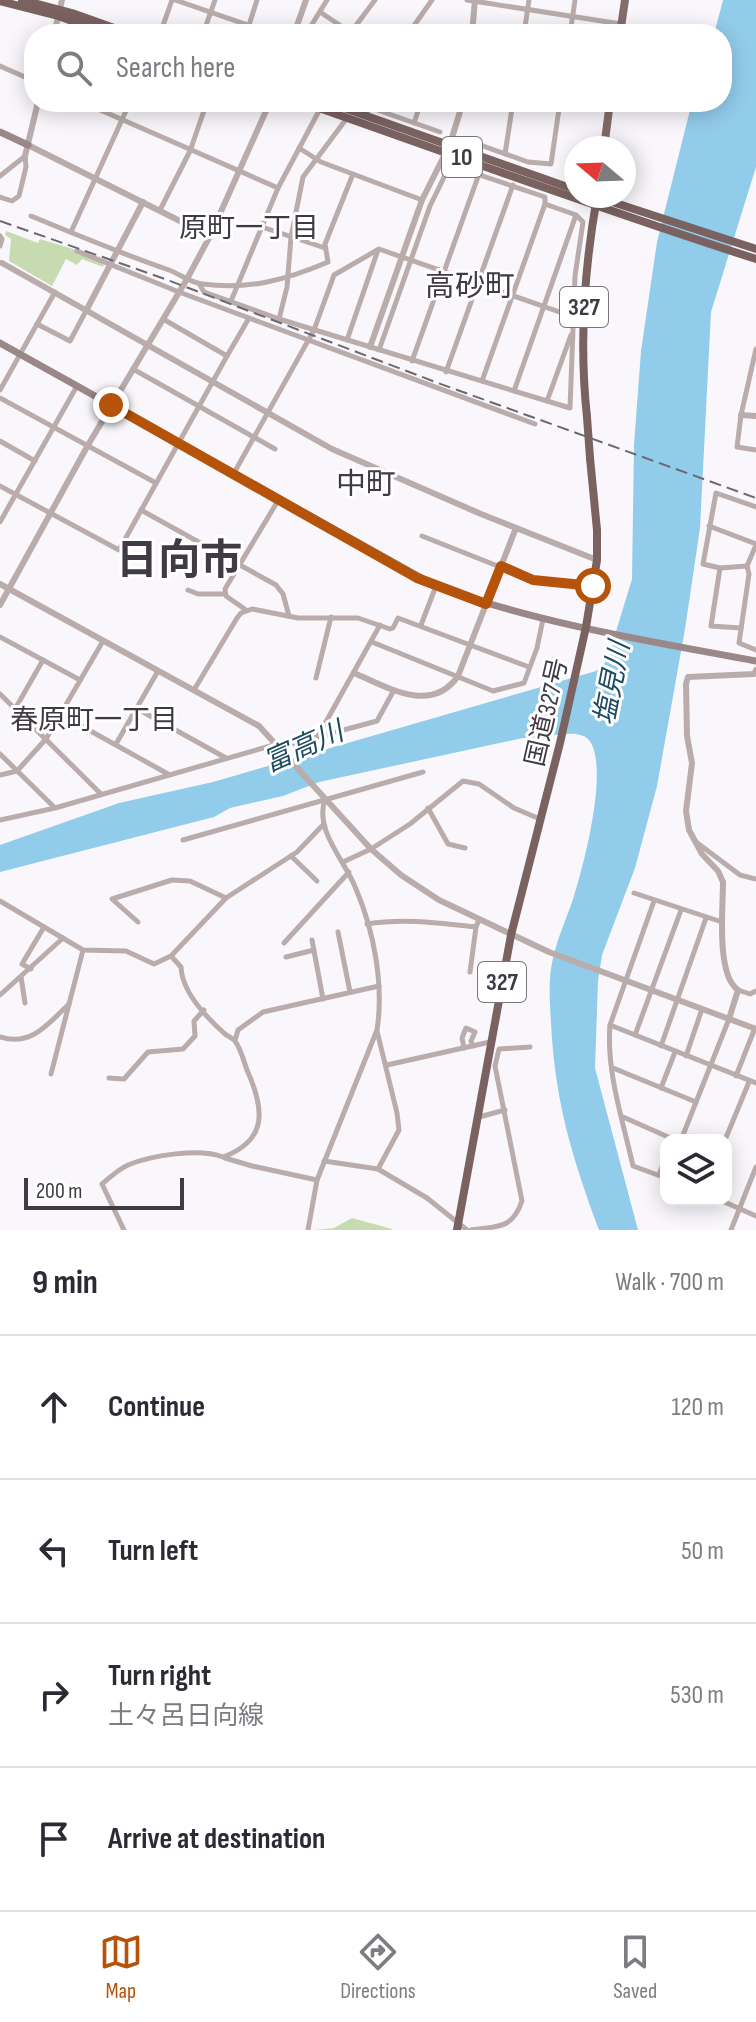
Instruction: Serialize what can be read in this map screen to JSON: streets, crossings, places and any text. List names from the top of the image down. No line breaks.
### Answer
{"streets":{"highway":["10","327","国道327号"]},"districts":["原町一丁目","高砂町","中町","日向市","春原町一丁目"],"water":["塩見川","富高川"],"scale_bar":"200 m","north":"left","page":{"search":"Search here","scale":"200 m","heading":["9 min","Walk · 700 m"],"list":[["Continue","120 m"],["Turn left","50 m"],["Turn right","土々呂日向線","530 m"],"Arrive at destination"],"nav":["Map","Directions","Saved"]}}
